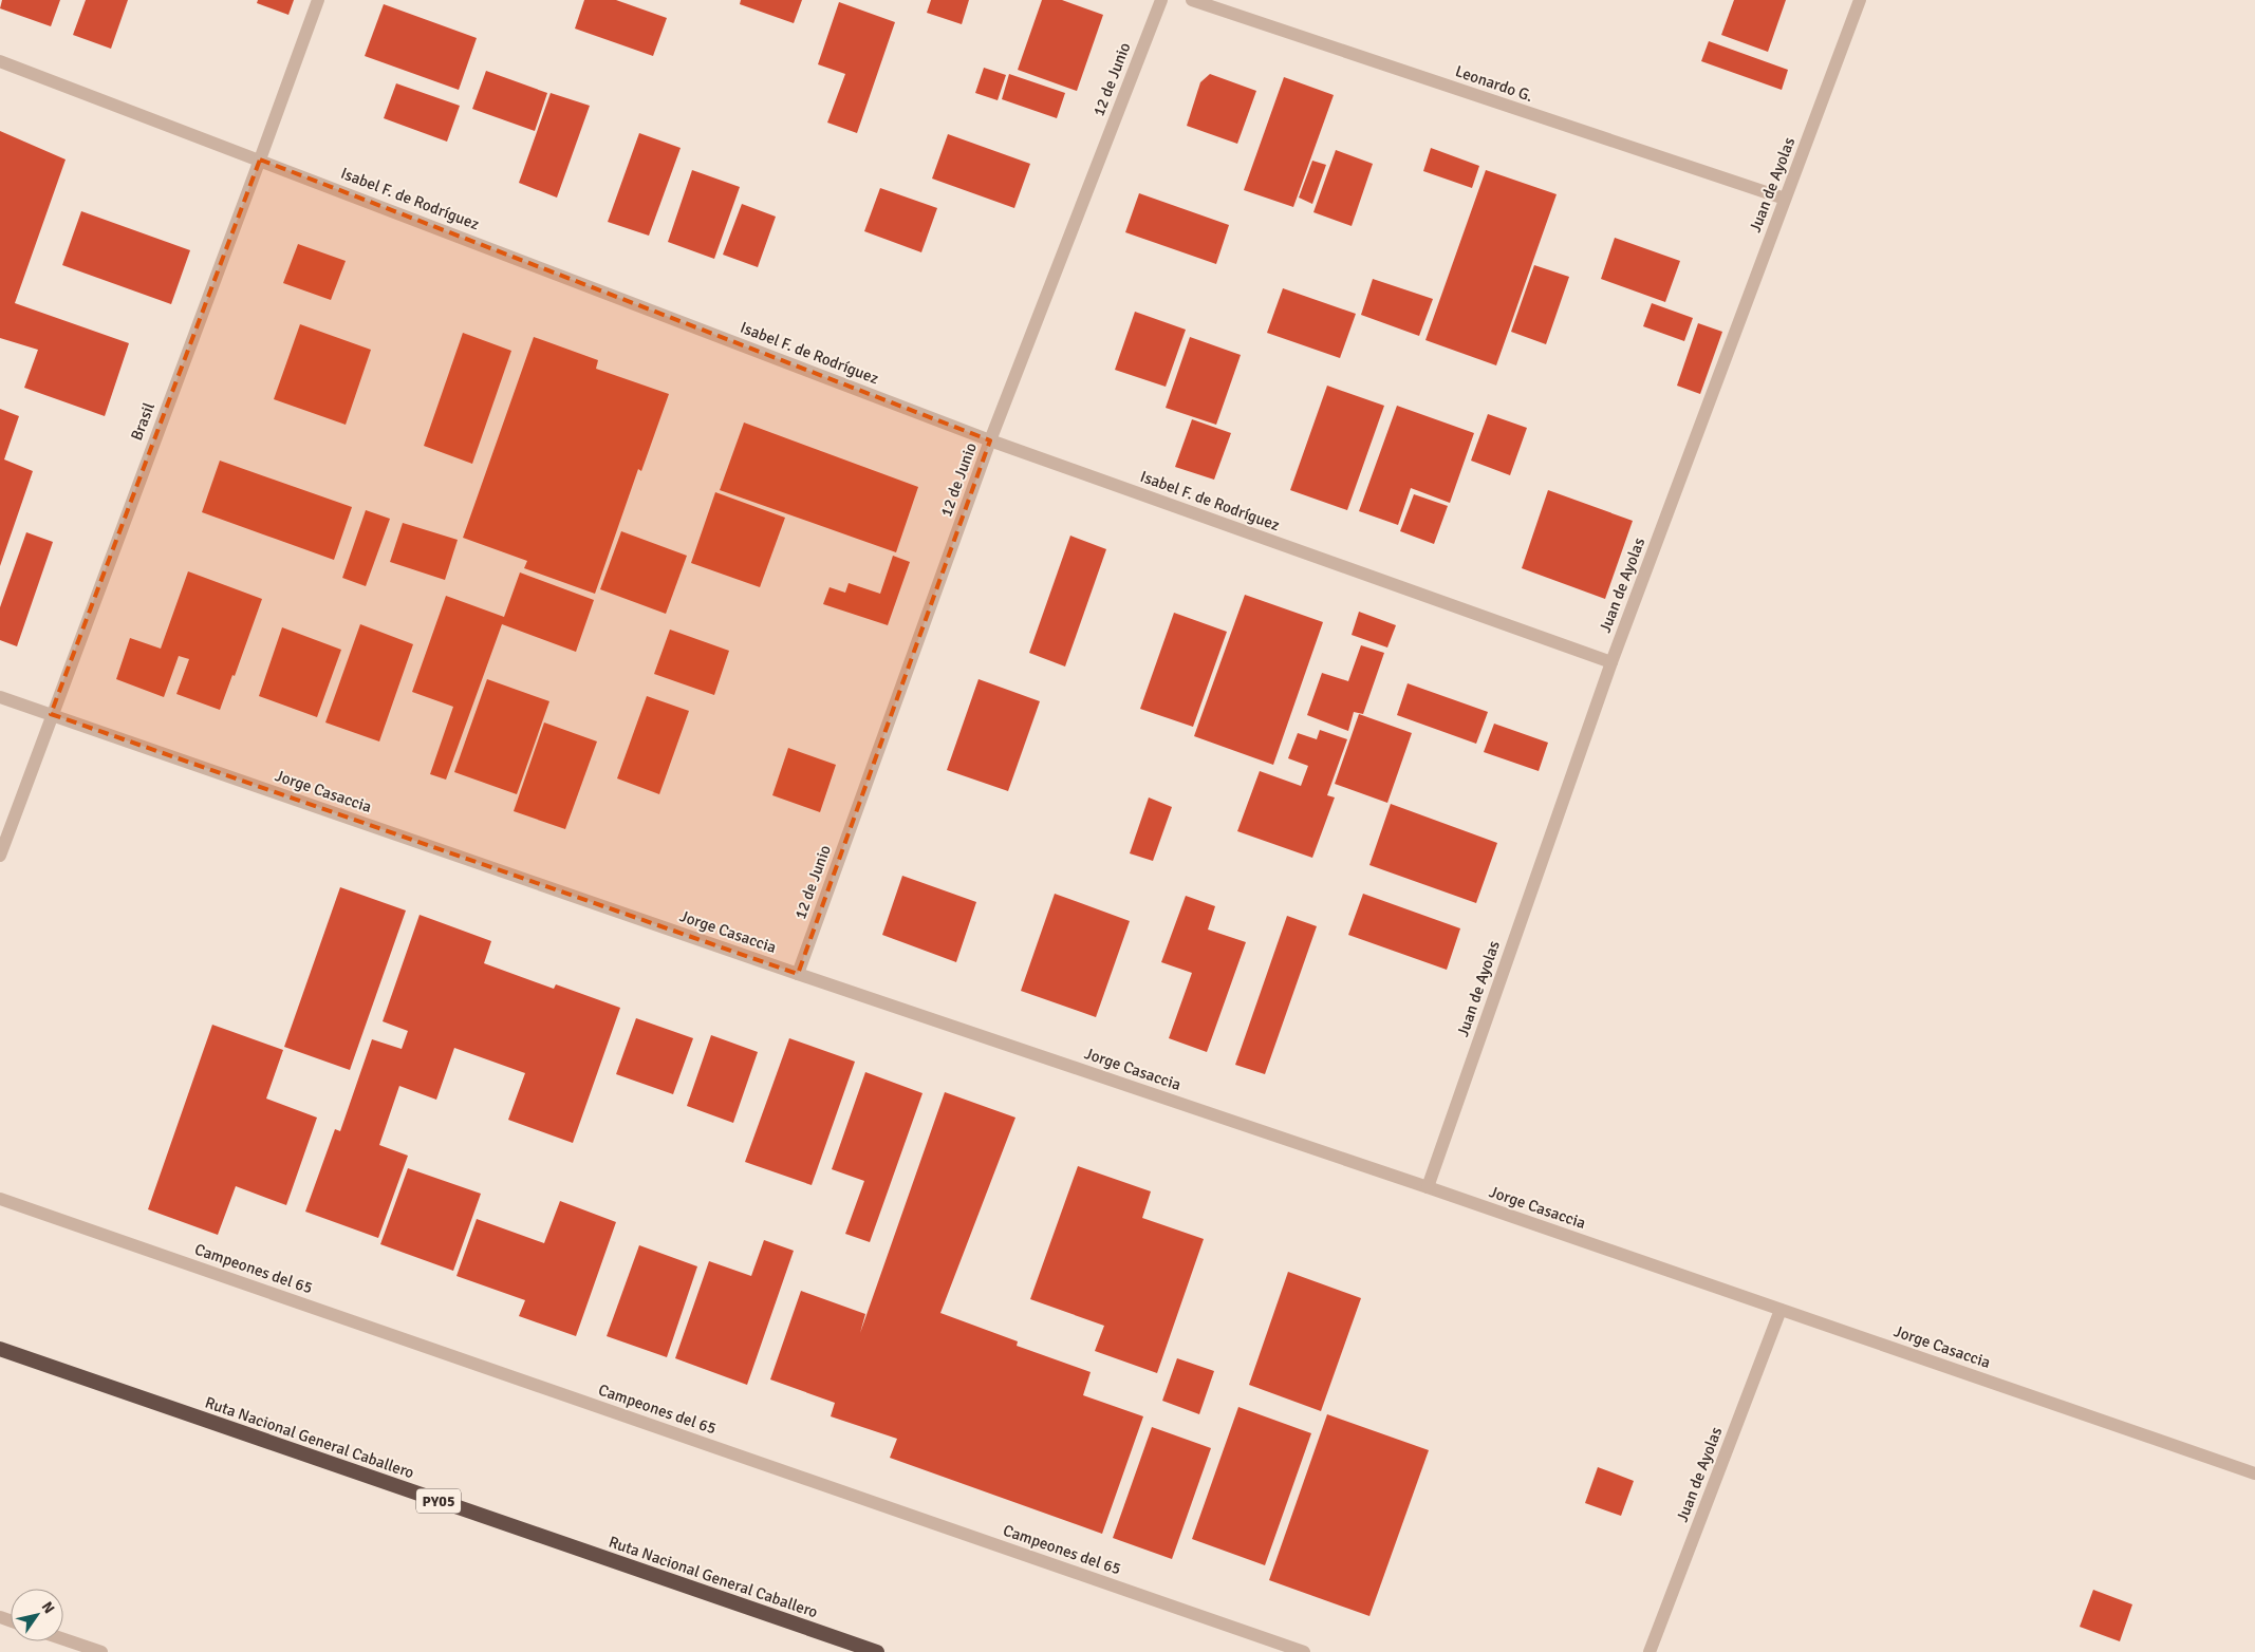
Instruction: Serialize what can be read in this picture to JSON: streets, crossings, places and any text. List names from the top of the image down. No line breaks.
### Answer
{"streets":{"highway":["Ruta Nacional General Caballero","PY05"],"street":["12 de Junio","Leonardo G.","Juan de Ayolas","Isabel F. de Rodríguez","Brasil","Jorge Casaccia","Campeones del 65"]},"crossings":[["12 de Junio","Isabel F. de Rodríguez"],["12 de Junio","Jorge Casaccia"],["Leonardo G.","Juan de Ayolas"],["Juan de Ayolas","Isabel F. de Rodríguez"],["Juan de Ayolas","Jorge Casaccia"],["Isabel F. de Rodríguez","Brasil"],["Brasil","Jorge Casaccia"]],"north":"top right"}
